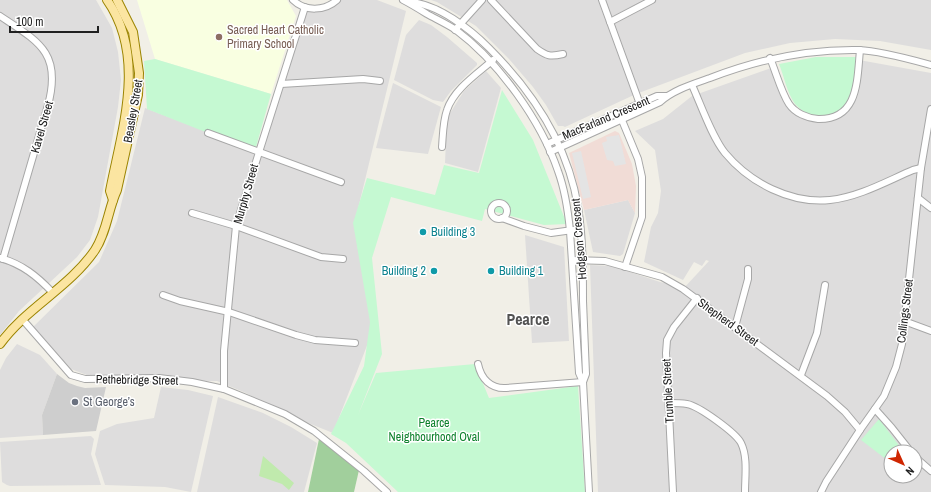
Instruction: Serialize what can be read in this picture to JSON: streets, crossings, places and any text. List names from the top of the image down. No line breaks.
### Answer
{"streets":{"main road":["Beasley Street"],"street":["MacFarland Crescent","Kavel Street","Murphy Street","Hodgson Crescent","Collings Street","Shepherd Street","Pethebridge Street","Trumble Street"]},"crossings":[["Beasley Street","Pethebridge Street"],["MacFarland Crescent","Hodgson Crescent"],["Murphy Street","Pethebridge Street"],["Hodgson Crescent","Shepherd Street"],["Collings Street","Shepherd Street"],["Shepherd Street","Trumble Street"]],"districts":["Pearce"],"parks":["Pearce Neighbourhood Oval"],"places":["Sacred Heart Catholic Primary School","Building 3","Building 2","Building 1","St George’s"],"scale_bar":"100 m","north":"bottom right"}
